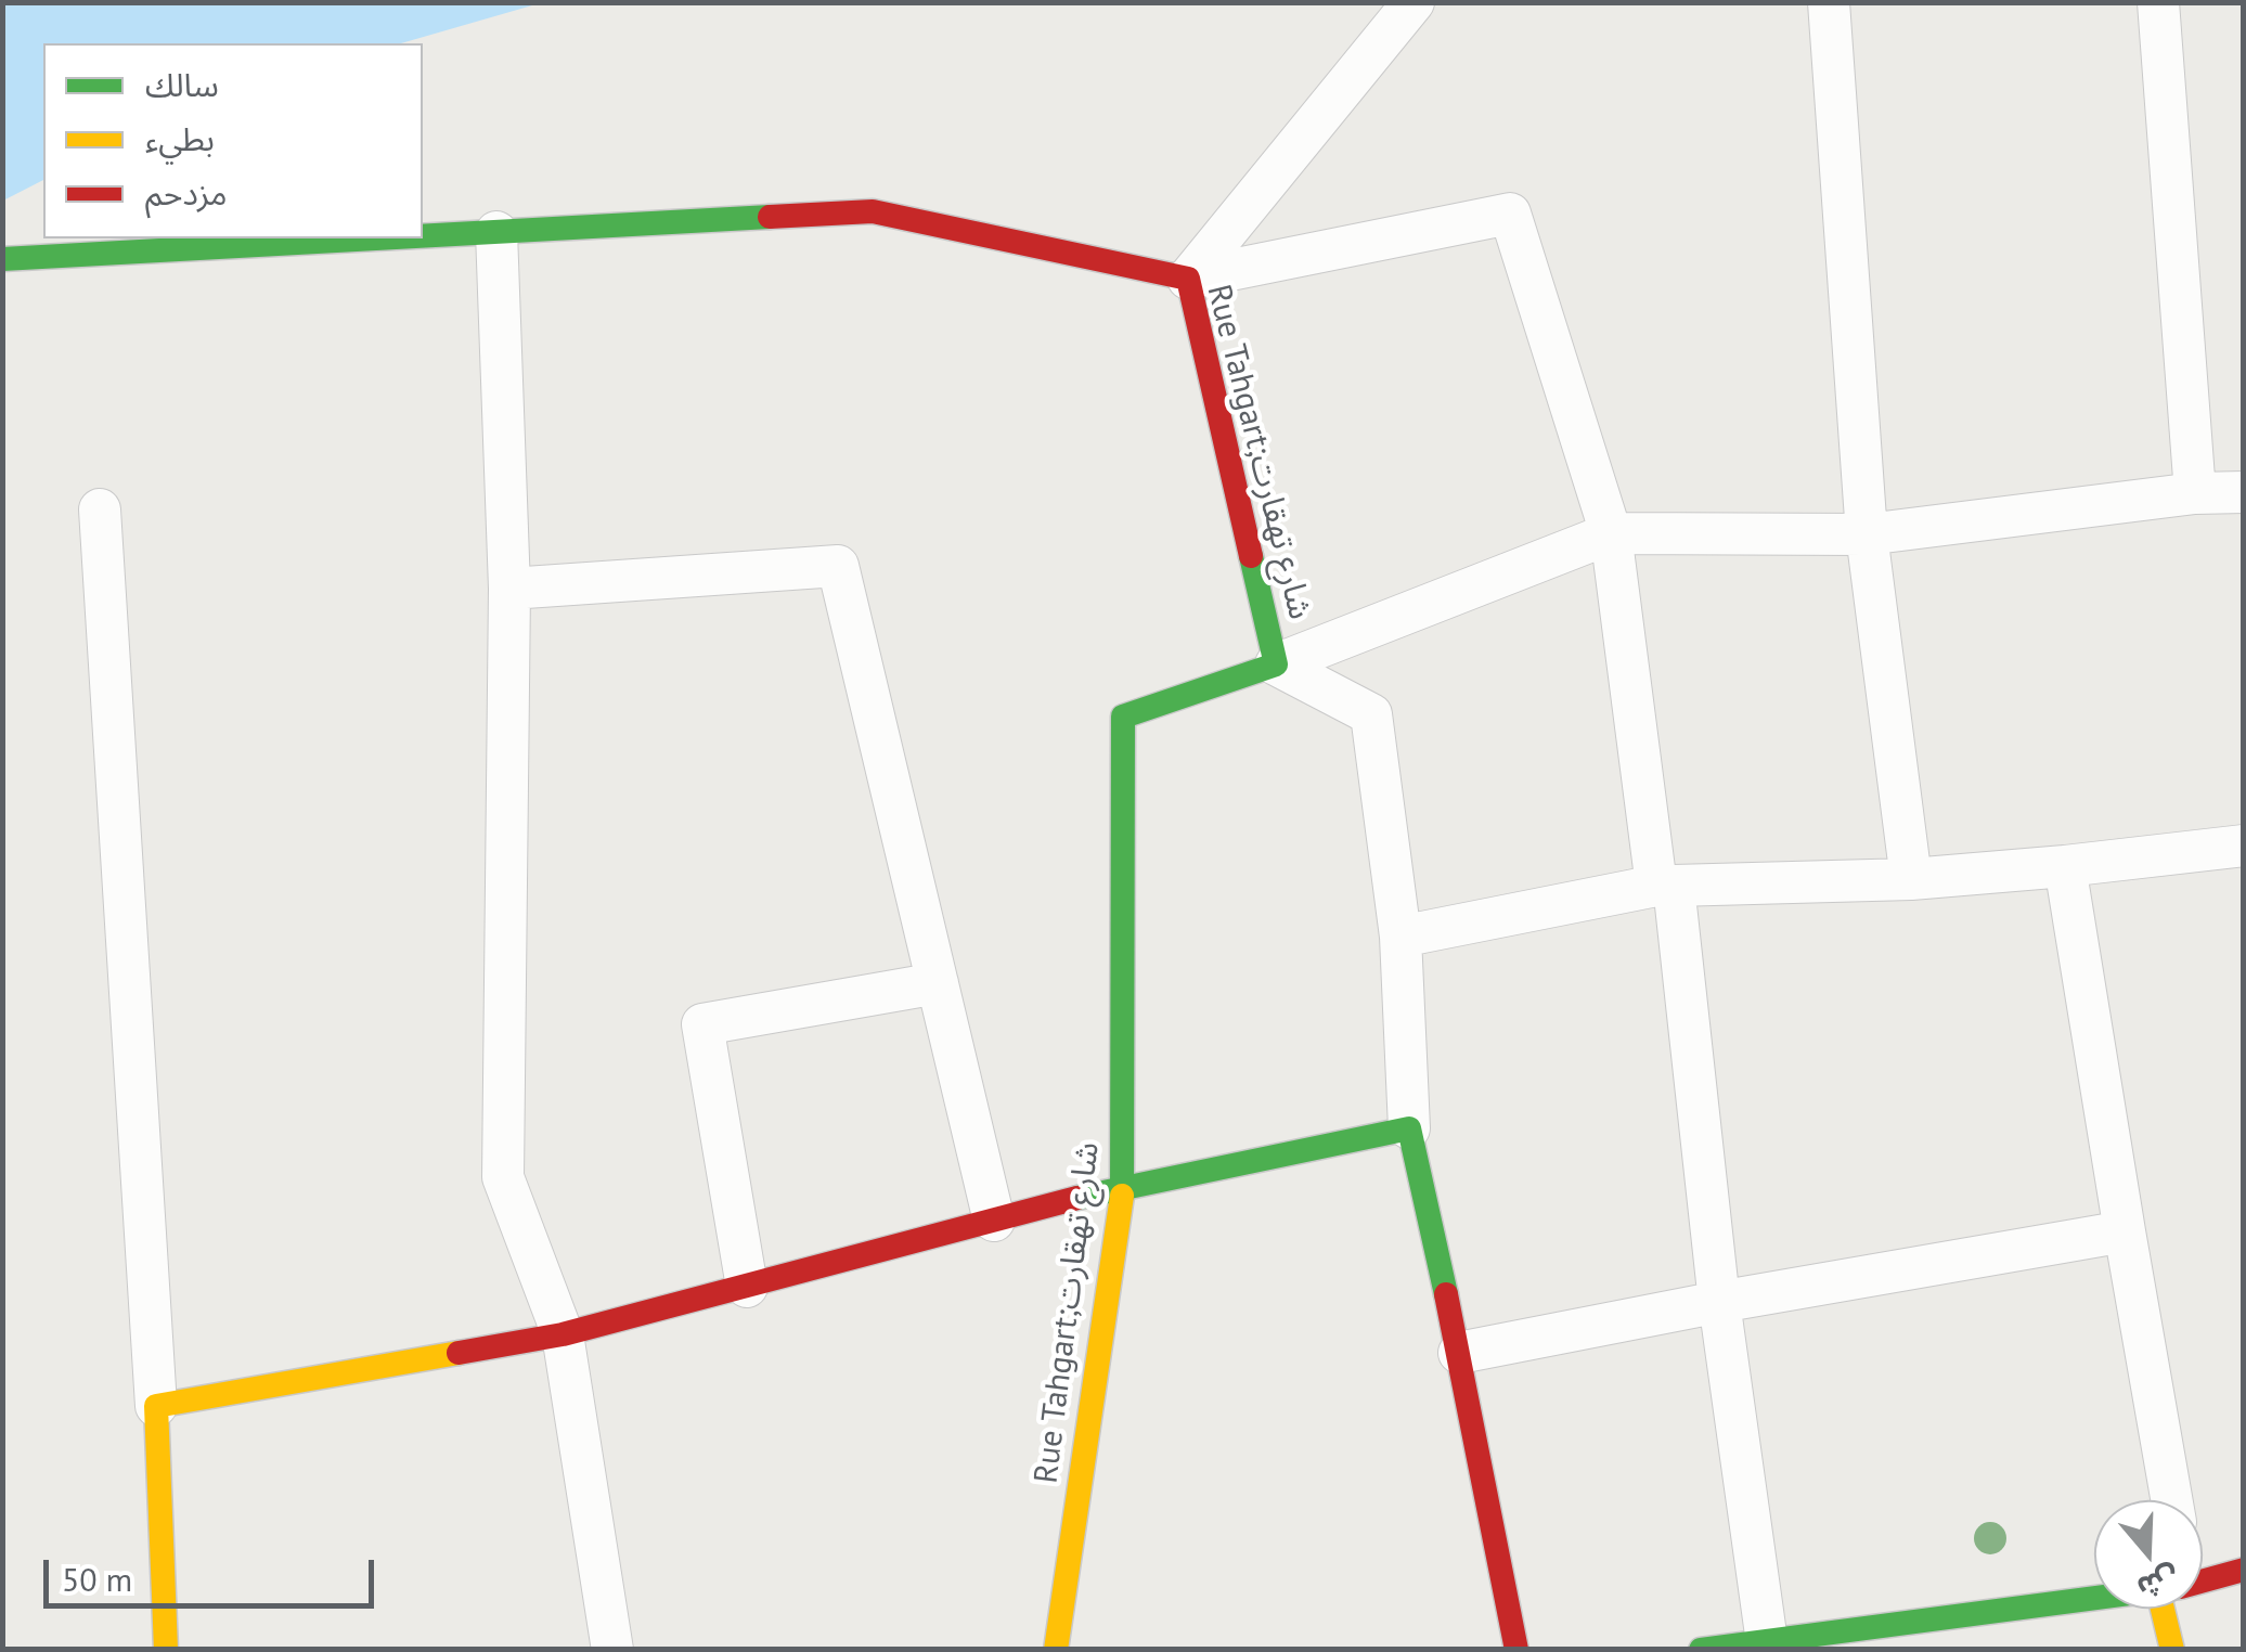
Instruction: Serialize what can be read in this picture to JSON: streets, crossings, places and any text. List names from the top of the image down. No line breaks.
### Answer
{"streets":{"street":["Rue Tahgart;شارع تهقارت"]},"legend":["سالك","بطيء","مزدحم"],"scale_bar":"50 m","north":"bottom"}
